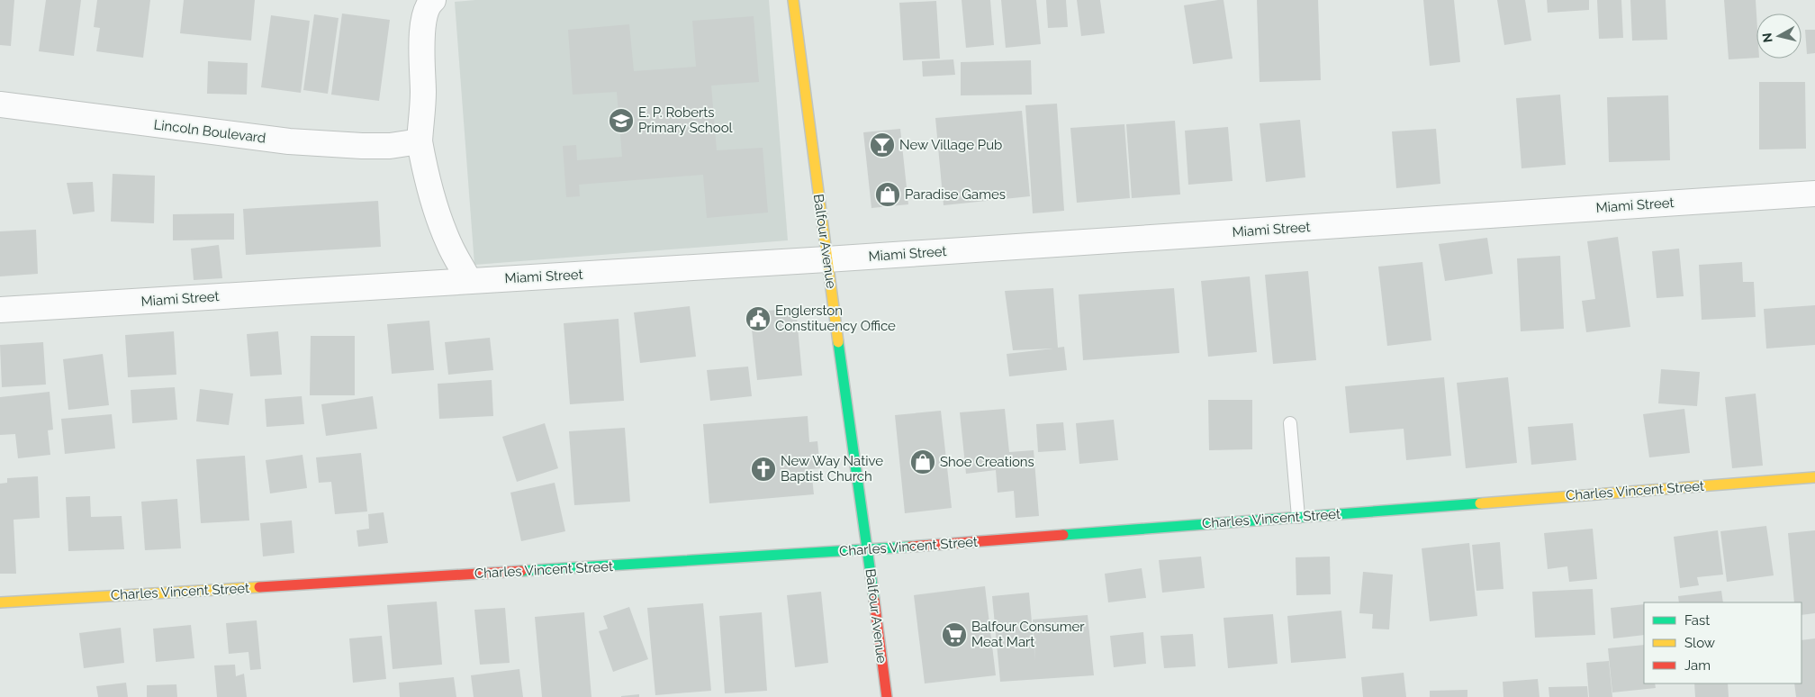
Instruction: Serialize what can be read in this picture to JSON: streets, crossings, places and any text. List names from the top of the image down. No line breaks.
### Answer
{"streets":{"street":["Lincoln Boulevard","Miami Street","Balfour Avenue","Charles Vincent Street"]},"crossings":[["Miami Street","Balfour Avenue"],["Balfour Avenue","Charles Vincent Street"]],"places":{"school or university":["E. P. Roberts Primary School"],"bar":["New Village Pub"],"shop":["Paradise Games","Shoe Creations"],"public building":["Englerston Constituency Office"],"church":["New Way Native Baptist Church"],"supermarket":["Balfour Consumer Meat Mart"]},"legend":["Fast","Slow","Jam"],"north":"left"}
